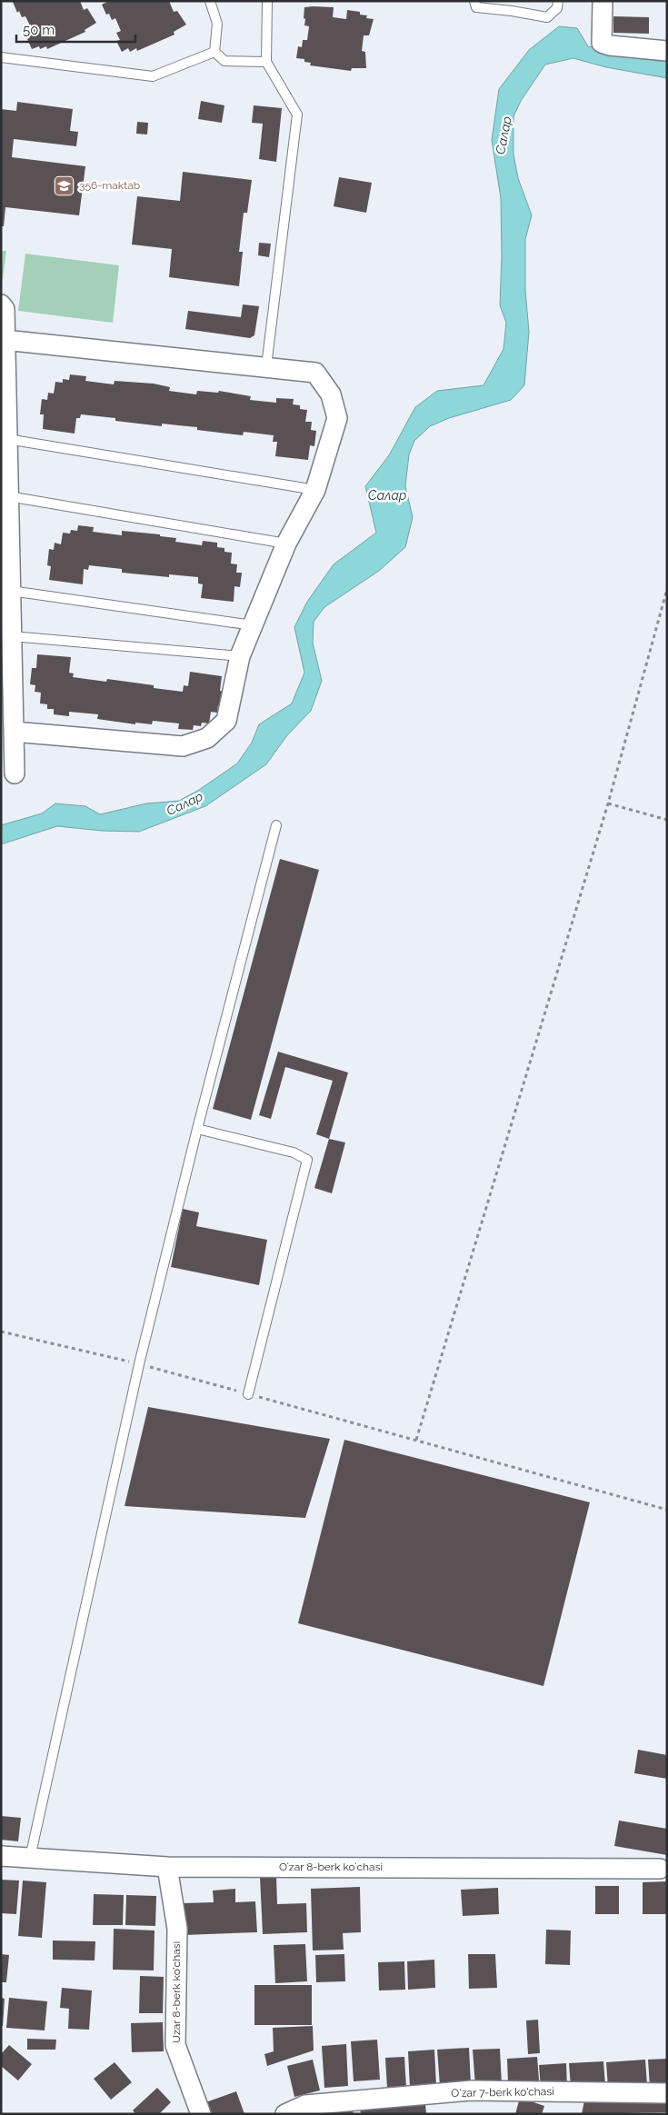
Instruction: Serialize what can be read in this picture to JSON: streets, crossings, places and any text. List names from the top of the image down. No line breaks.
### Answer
{"streets":{"street":["Oʻzar 8-berk koʻchasi","Uzar 8-berk ko'chasi","O'zar 7-berk ko'chasi"]},"crossings":[["Oʻzar 8-berk koʻchasi","Uzar 8-berk ko'chasi"]],"water":["Салар"],"places":{"school or university":["356-maktab"]},"scale_bar":"50 m"}
